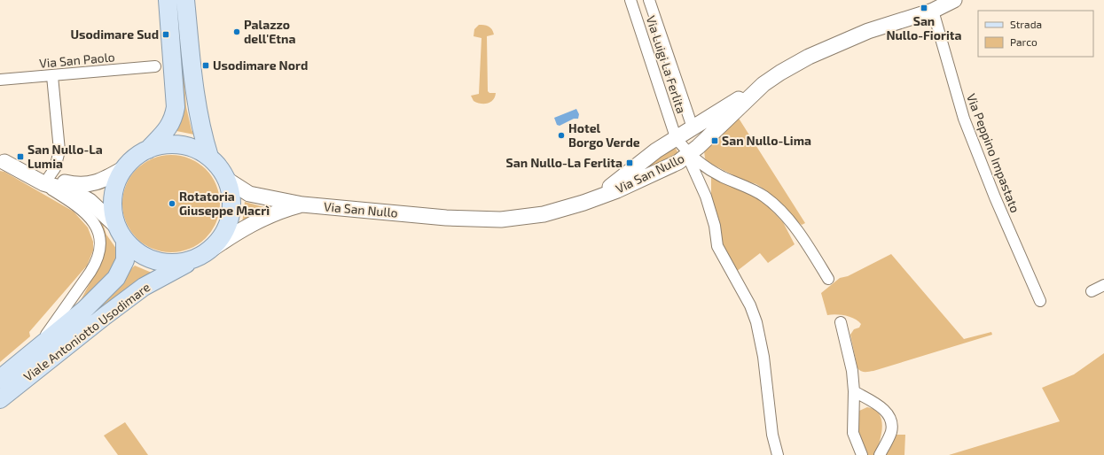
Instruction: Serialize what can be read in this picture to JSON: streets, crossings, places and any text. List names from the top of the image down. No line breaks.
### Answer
{"streets":{"main road":["Via San Nullo","Viale Antoniotto Usodimare"],"street":["Via San Paolo","Via Luigi La Ferlita","Via Peppino Impastato"]},"crossings":[["Via Peppino Impastato","Via San Nullo"]],"places":{"transit":["San Nullo-Fiorita","Usodimare Sud","Usodimare Nord","San Nullo-Lima","San Nullo-La Lumia","San Nullo-La Ferlita"],"other":["Palazzo dell'Etna","Hotel Borgo Verde","Rotatoria Giuseppe Macrì"]},"legend":["Strada","Parco"]}
